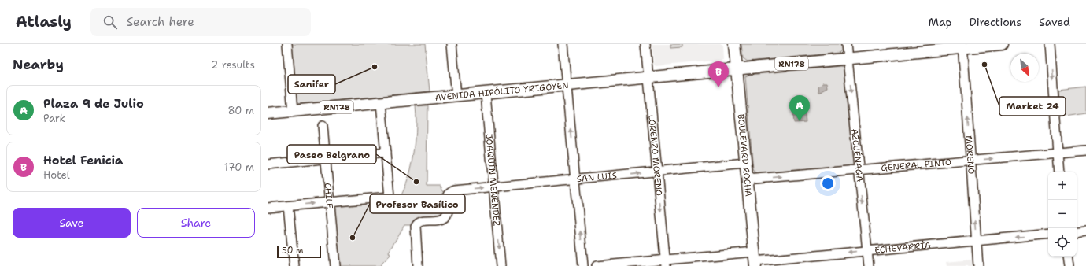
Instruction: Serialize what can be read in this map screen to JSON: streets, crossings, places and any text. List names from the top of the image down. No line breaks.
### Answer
{"streets":{"main road":["RN178","AVENIDA HIPÓLITO YRIGOYEN","BOULEVARD ROCHA"],"street":["LORENZO MORENO","AZCUÉNAGA","MORENO","GENERAL PINTO","SAN LUIS","JOAQUÍN MENÉNDEZ","CHILE","ECHEVARRÍA"]},"crossings":[["RN178","AVENIDA HIPÓLITO YRIGOYEN"],["RN178","BOULEVARD ROCHA"],["RN178","AZCUÉNAGA"],["RN178","MORENO"],["AVENIDA HIPÓLITO YRIGOYEN","LORENZO MORENO"],["AVENIDA HIPÓLITO YRIGOYEN","BOULEVARD ROCHA"],["AVENIDA HIPÓLITO YRIGOYEN","JOAQUÍN MENÉNDEZ"],["LORENZO MORENO","SAN LUIS"],["LORENZO MORENO","ECHEVARRÍA"],["BOULEVARD ROCHA","GENERAL PINTO"],["BOULEVARD ROCHA","SAN LUIS"],["BOULEVARD ROCHA","ECHEVARRÍA"],["AZCUÉNAGA","GENERAL PINTO"],["AZCUÉNAGA","ECHEVARRÍA"],["MORENO","GENERAL PINTO"],["MORENO","ECHEVARRÍA"],["SAN LUIS","JOAQUÍN MENÉNDEZ"]],"one_way":["LORENZO MORENO","AZCUÉNAGA","MORENO","GENERAL PINTO","JOAQUÍN MENÉNDEZ","ECHEVARRÍA"],"places":["Market 24","Sanifer","Paseo Belgrano","Profesor Basílico"],"scale_bar":"50 m","north":"bottom right","page":{"header":"Atlasly","search":"Search here","nav":["Map","Directions","Saved"],"heading":["Nearby","2 results"],"pins":["B","A"],"list":[{"mark":"A","name":"Plaza 9 de Julio","note":"Park","value":"80 m"},{"mark":"B","name":"Hotel Fenicia","note":"Hotel","value":"170 m"}],"map_buttons":["+","−"],"buttons":["Save","Share"],"scale":"50 m"}}
